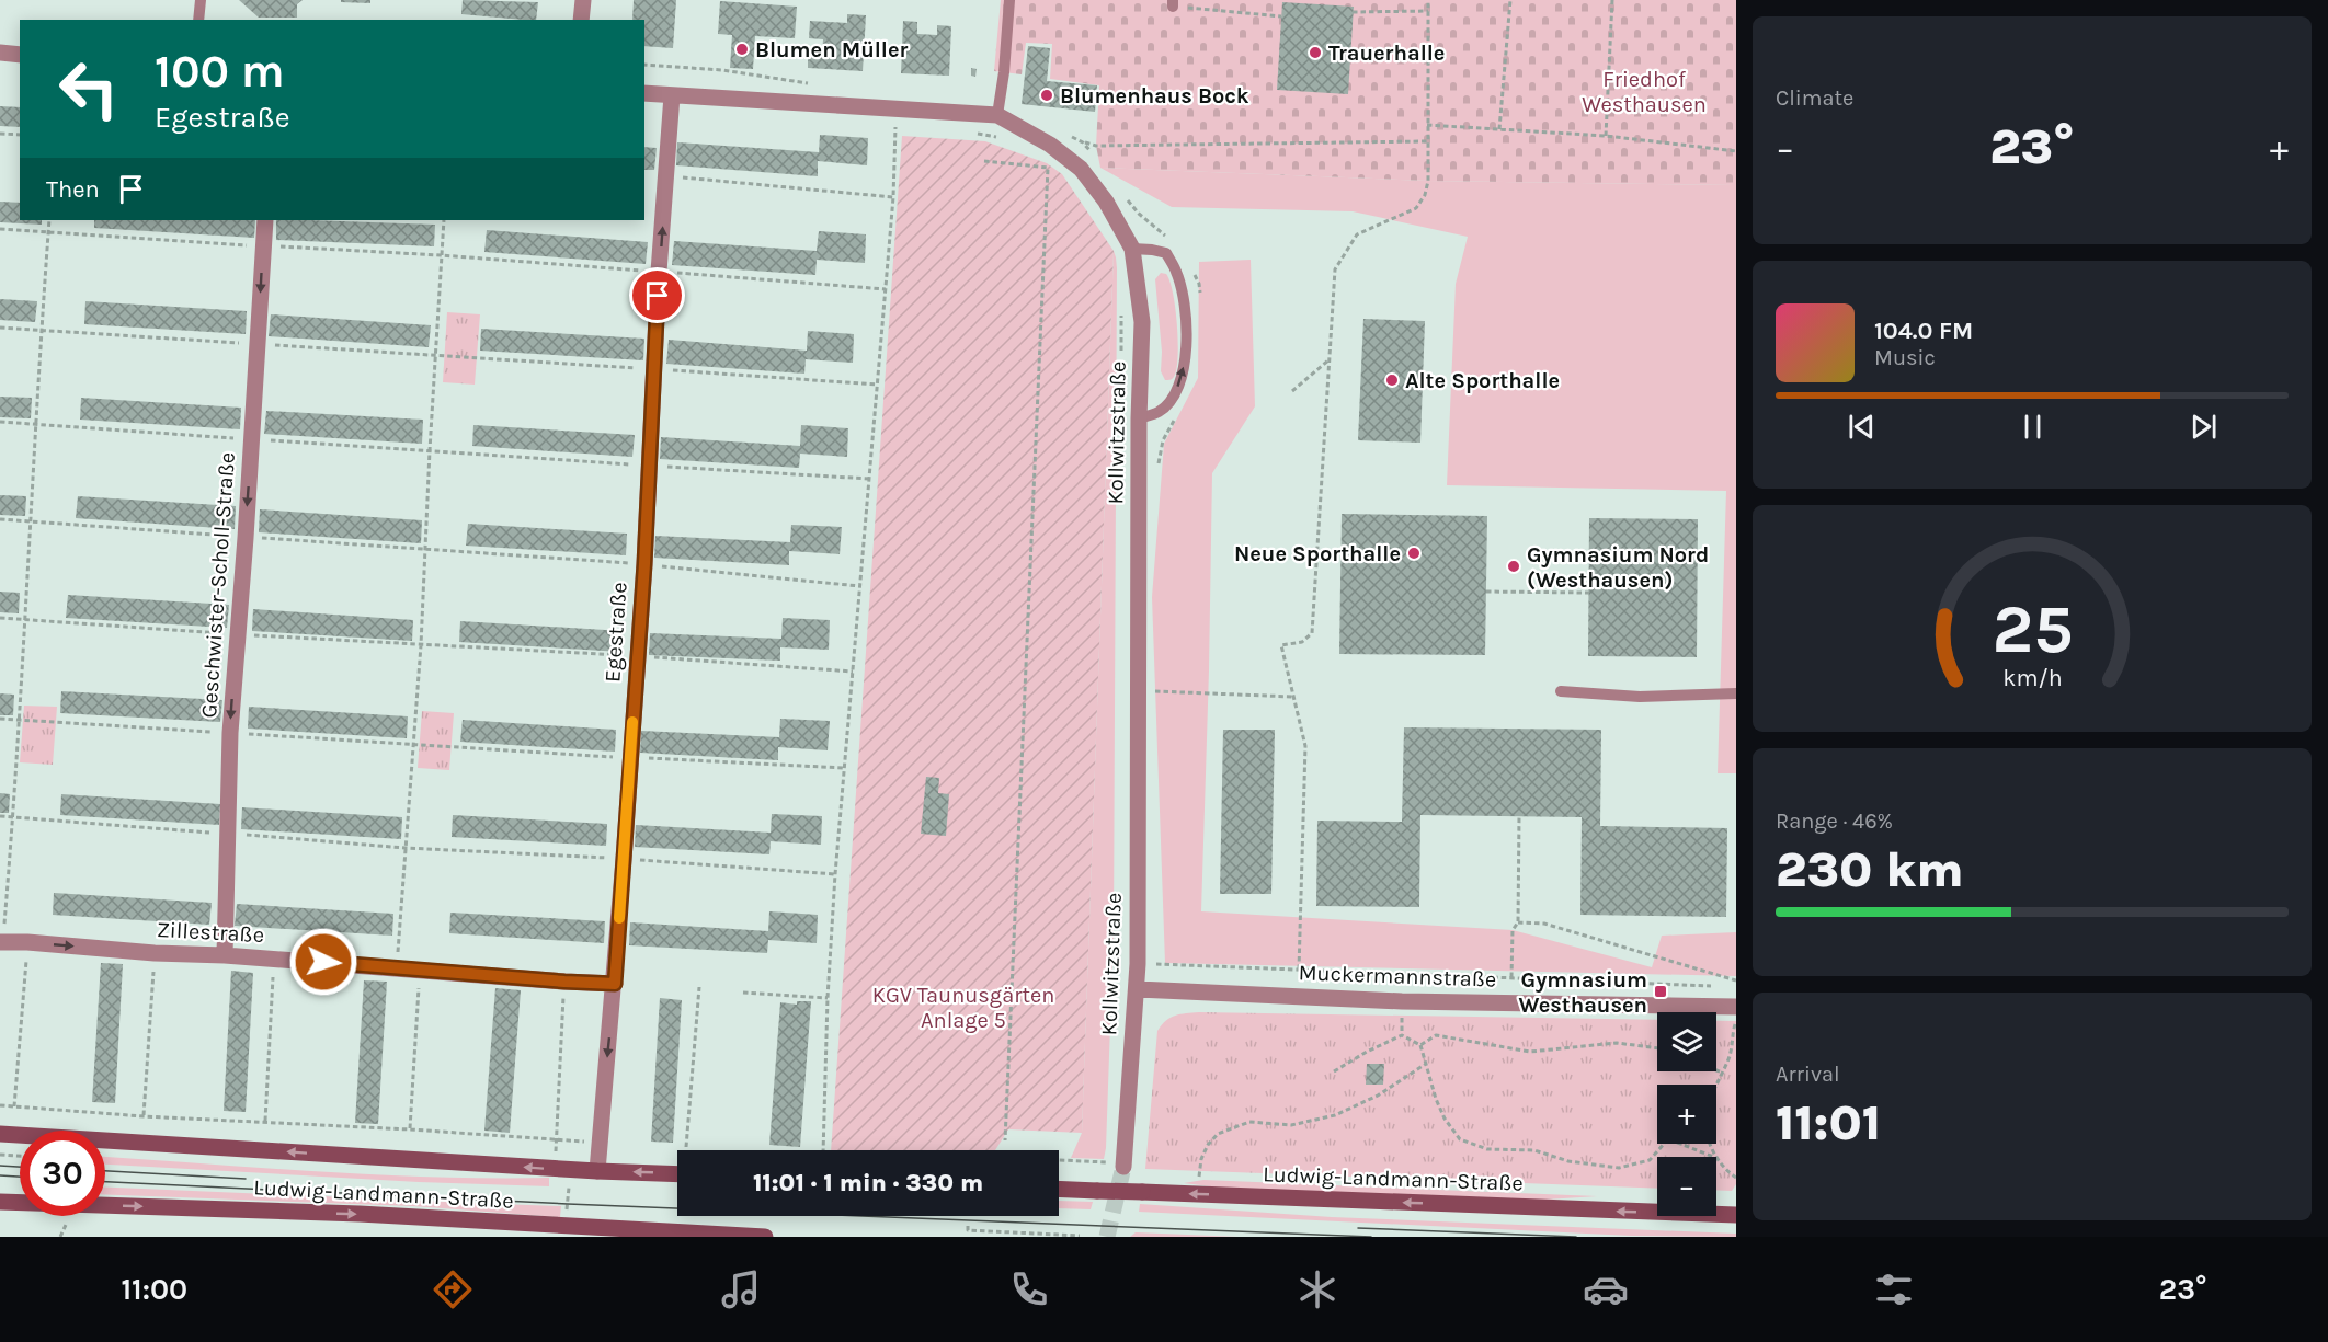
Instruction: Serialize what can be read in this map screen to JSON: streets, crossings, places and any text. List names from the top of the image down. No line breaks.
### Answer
{"streets":{"main road":["Ludwig-Landmann-Straße"],"street":["Kollwitzstraße","Geschwister-Scholl-Straße","Egestraße","Zillestraße","Muckermannstraße"]},"crossings":[["Kollwitzstraße","Egestraße"],["Kollwitzstraße","Muckermannstraße"],["Geschwister-Scholl-Straße","Zillestraße"],["Egestraße","Zillestraße"],["Egestraße","Ludwig-Landmann-Straße"]],"one_way":["Geschwister-Scholl-Straße"],"parks":["Friedhof Westhausen","KGV Taunusgärten Anlage 5"],"places":{"other":["Blumen Müller","Trauerhalle","Blumenhaus Bock","Alte Sporthalle","Neue Sporthalle","Gymnasium Nord (Westhausen)"],"transit":["Gymnasium Westhausen"]},"page":{"tile":["Climate",["Range · 46%","230 km"],["Arrival","11:01"]],"turn":["100 m","Egestraße"],"heat":["−","23°","+"],"then":"Then","song":["104.0 FM","Music"],"map_buttons":["+","−"],"limit":"30","trip":"11:01 · 1 min · 330 m","tabs":["11:00","23°"],"gauge":["25","km/h"]}}
